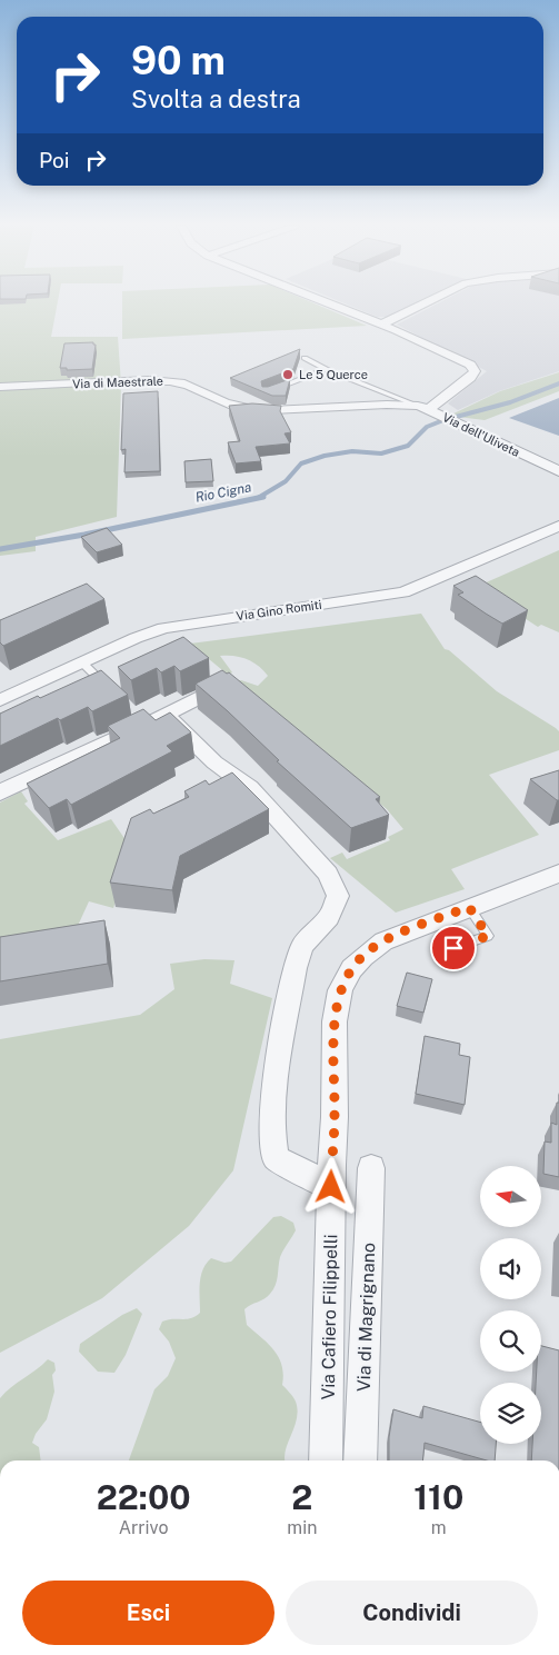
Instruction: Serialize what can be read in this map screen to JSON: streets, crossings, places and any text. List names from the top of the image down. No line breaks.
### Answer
{"streets":{"street":["Via di Maestrale","Via dell'Uliveta","Via Gino Romiti","Via Cafiero Filippelli","Via di Magrignano"]},"crossings":[["Via di Maestrale","Via dell'Uliveta"]],"water":["Rio Cigna"],"places":["Le 5 Querce"],"north":"left","page":{"turn":["90 m","Svolta a destra"],"then":"Poi","eta":["22:00","Arrivo","2","min","110","m"],"buttons":["Esci","Condividi"]}}
